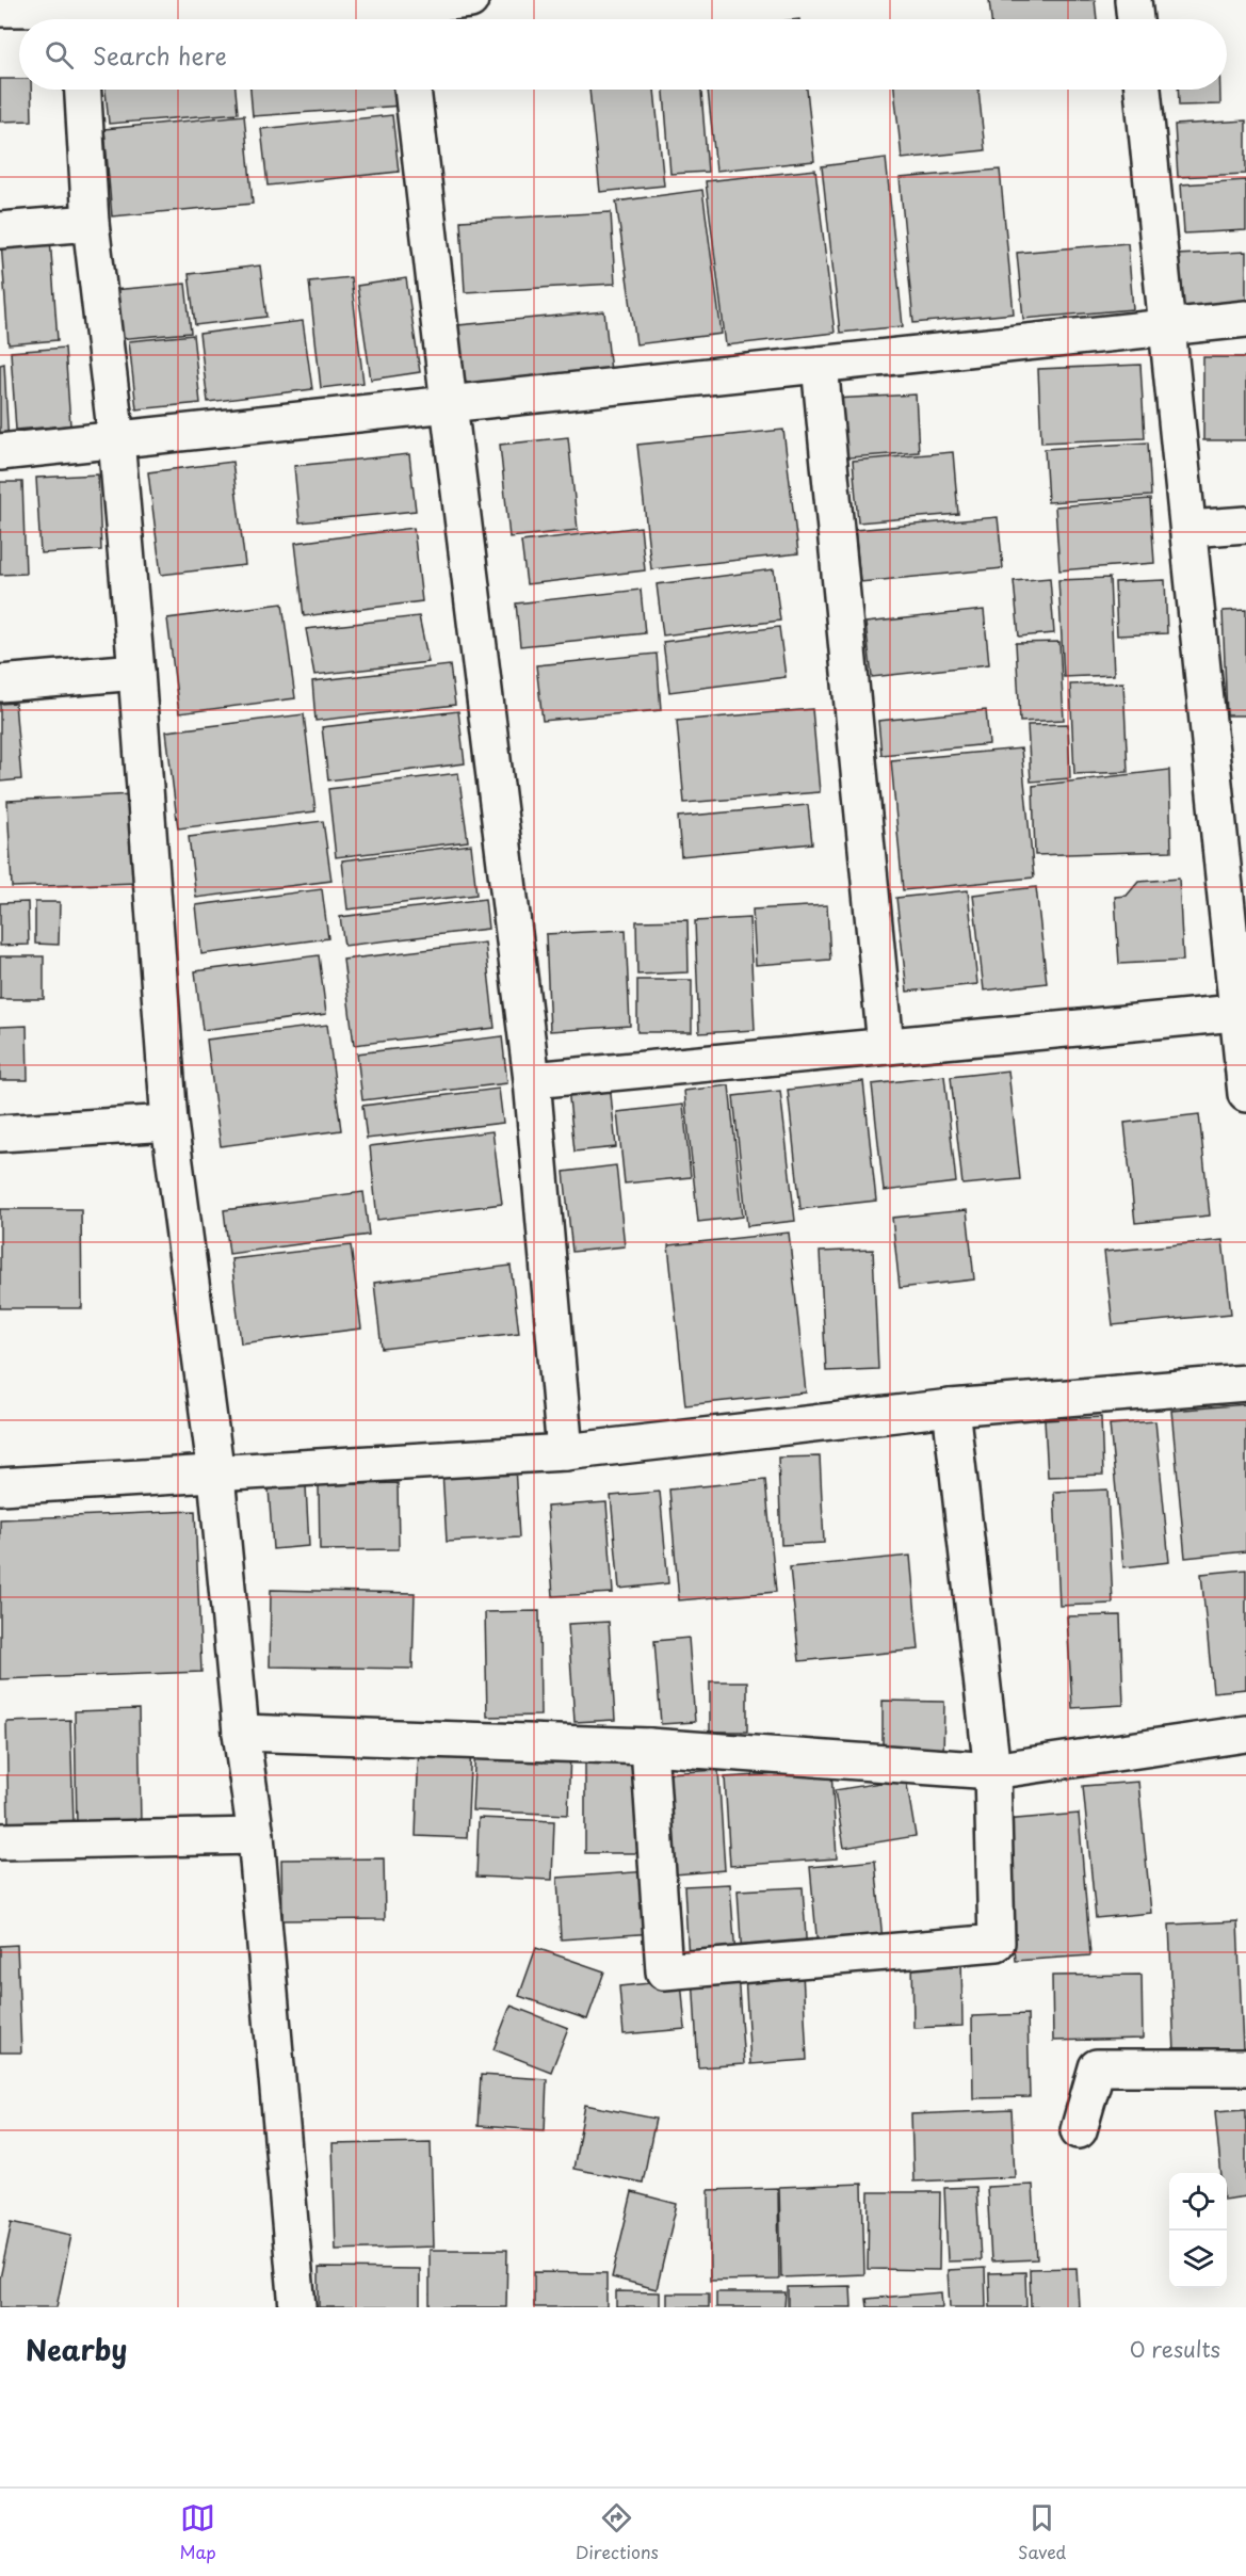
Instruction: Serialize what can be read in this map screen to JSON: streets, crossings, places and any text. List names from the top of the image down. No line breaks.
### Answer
{"page":{"search":"Search here","heading":["Nearby","0 results"],"nav":["Map","Directions","Saved"]}}
